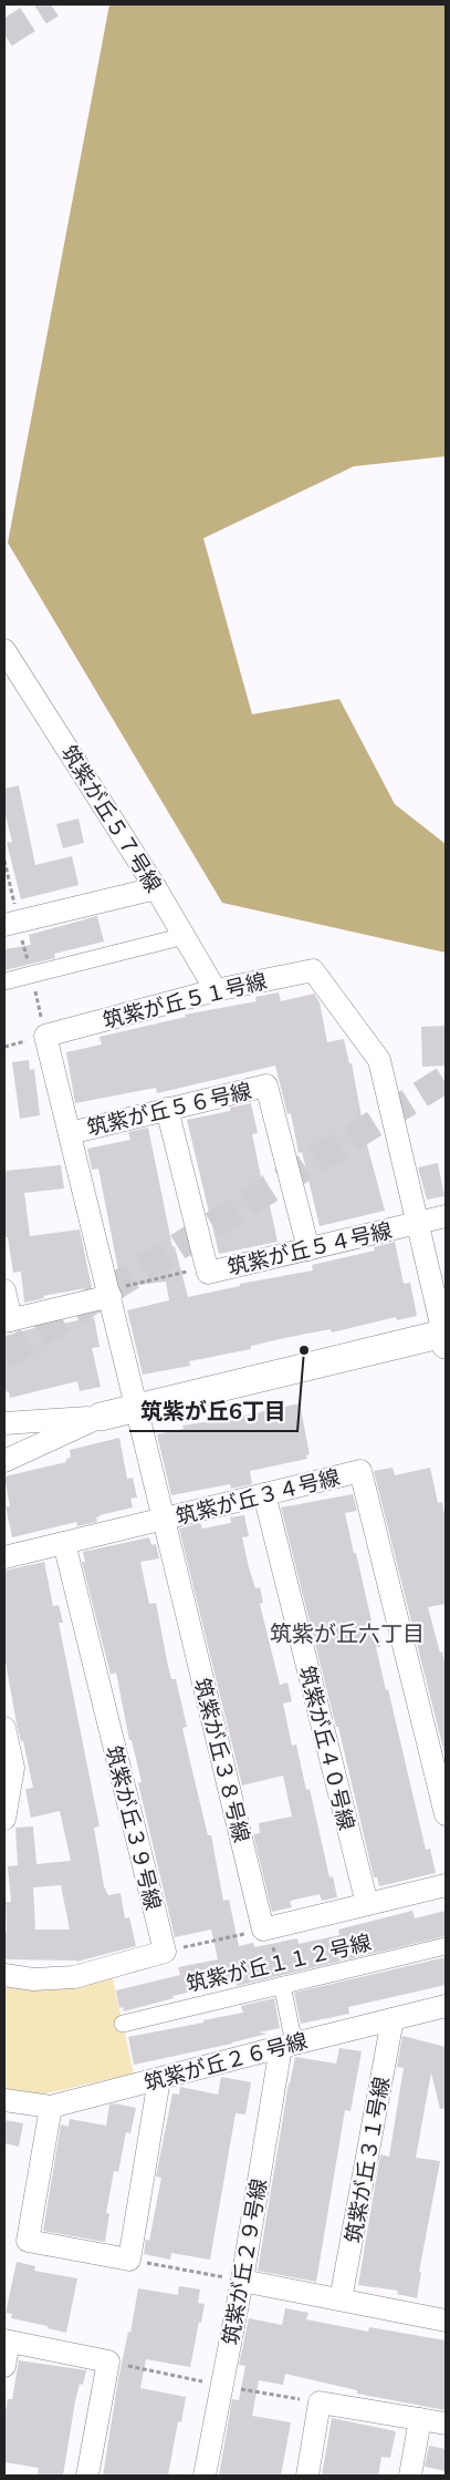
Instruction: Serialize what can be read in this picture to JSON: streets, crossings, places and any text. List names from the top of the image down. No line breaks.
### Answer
{"streets":{"street":["筑紫が丘５７号線","筑紫が丘５１号線","筑紫が丘５６号線","筑紫が丘５４号線","筑紫が丘３４号線","筑紫が丘４０号線","筑紫が丘３８号線","筑紫が丘３９号線","筑紫が丘１１２号線","筑紫が丘２６号線","筑紫が丘３１号線","筑紫が丘２９号線"]},"crossings":[["筑紫が丘５７号線","筑紫が丘５１号線"],["筑紫が丘５１号線","筑紫が丘５４号線"],["筑紫が丘５６号線","筑紫が丘５４号線"],["筑紫が丘３４号線","筑紫が丘４０号線"],["筑紫が丘３４号線","筑紫が丘３８号線"],["筑紫が丘３４号線","筑紫が丘３９号線"],["筑紫が丘２６号線","筑紫が丘３１号線"],["筑紫が丘２６号線","筑紫が丘２９号線"]],"districts":["筑紫が丘六丁目"],"places":["筑紫が丘6丁目"]}
